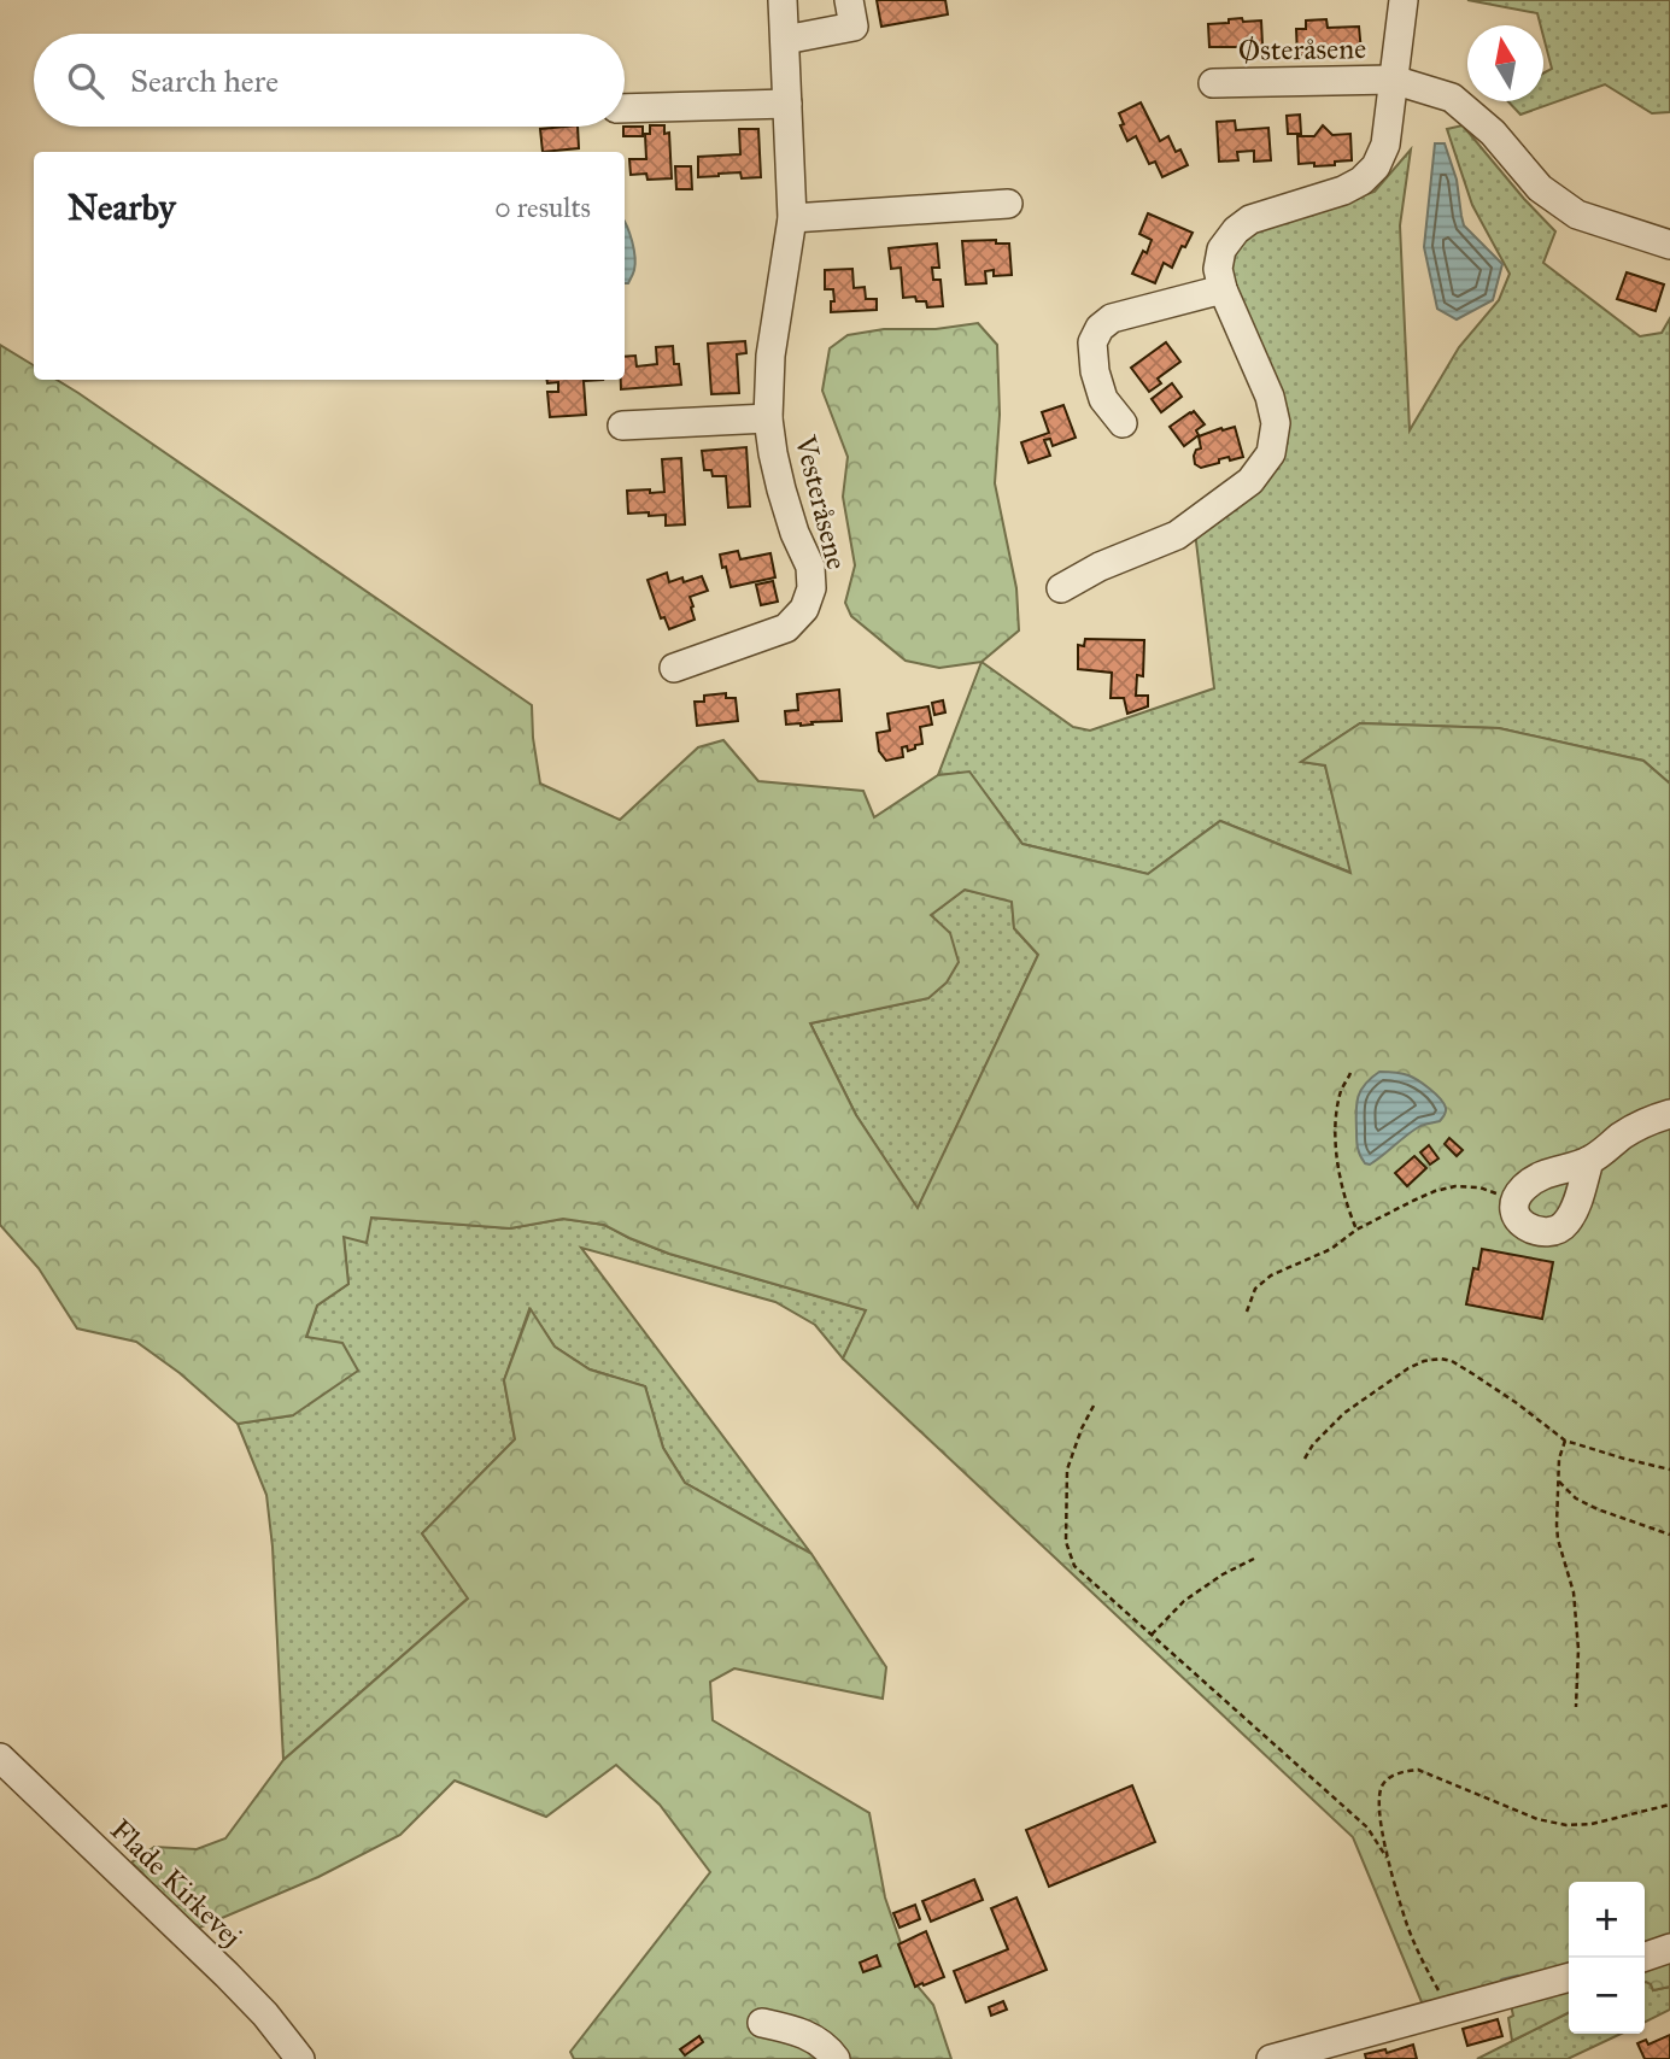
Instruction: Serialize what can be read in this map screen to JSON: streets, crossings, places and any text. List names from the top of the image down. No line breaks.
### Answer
{"streets":{"street":["Østeråsene","Vesteråsene","Flade Kirkevej"]},"north":"top","page":{"search":"Search here","heading":["Nearby","0 results"],"map_buttons":["+","−"]}}
